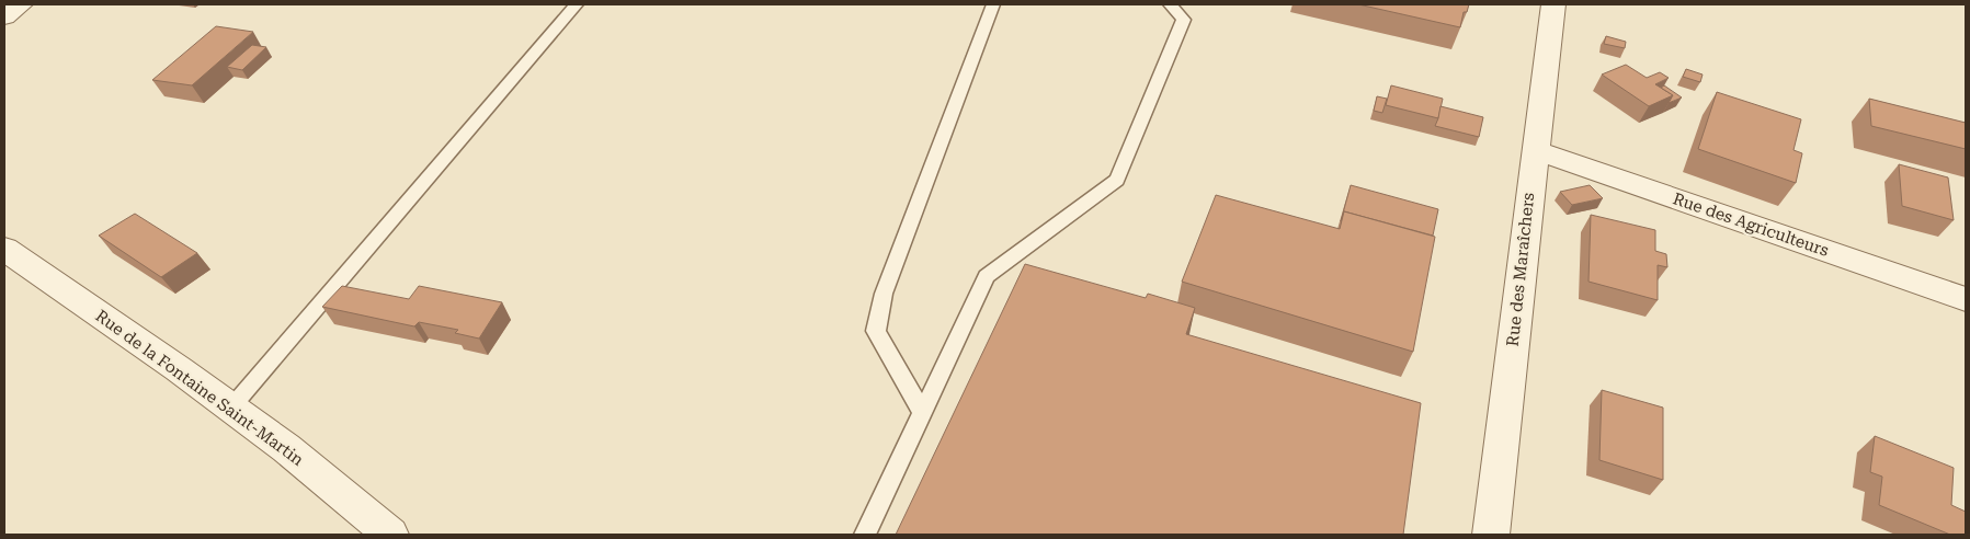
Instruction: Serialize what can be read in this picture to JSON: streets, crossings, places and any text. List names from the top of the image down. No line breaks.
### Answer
{"streets":{"street":["Rue des Agriculteurs","Rue des Maraîchers","Rue de la Fontaine Saint-Martin"]},"crossings":[["Rue des Agriculteurs","Rue des Maraîchers"]]}
